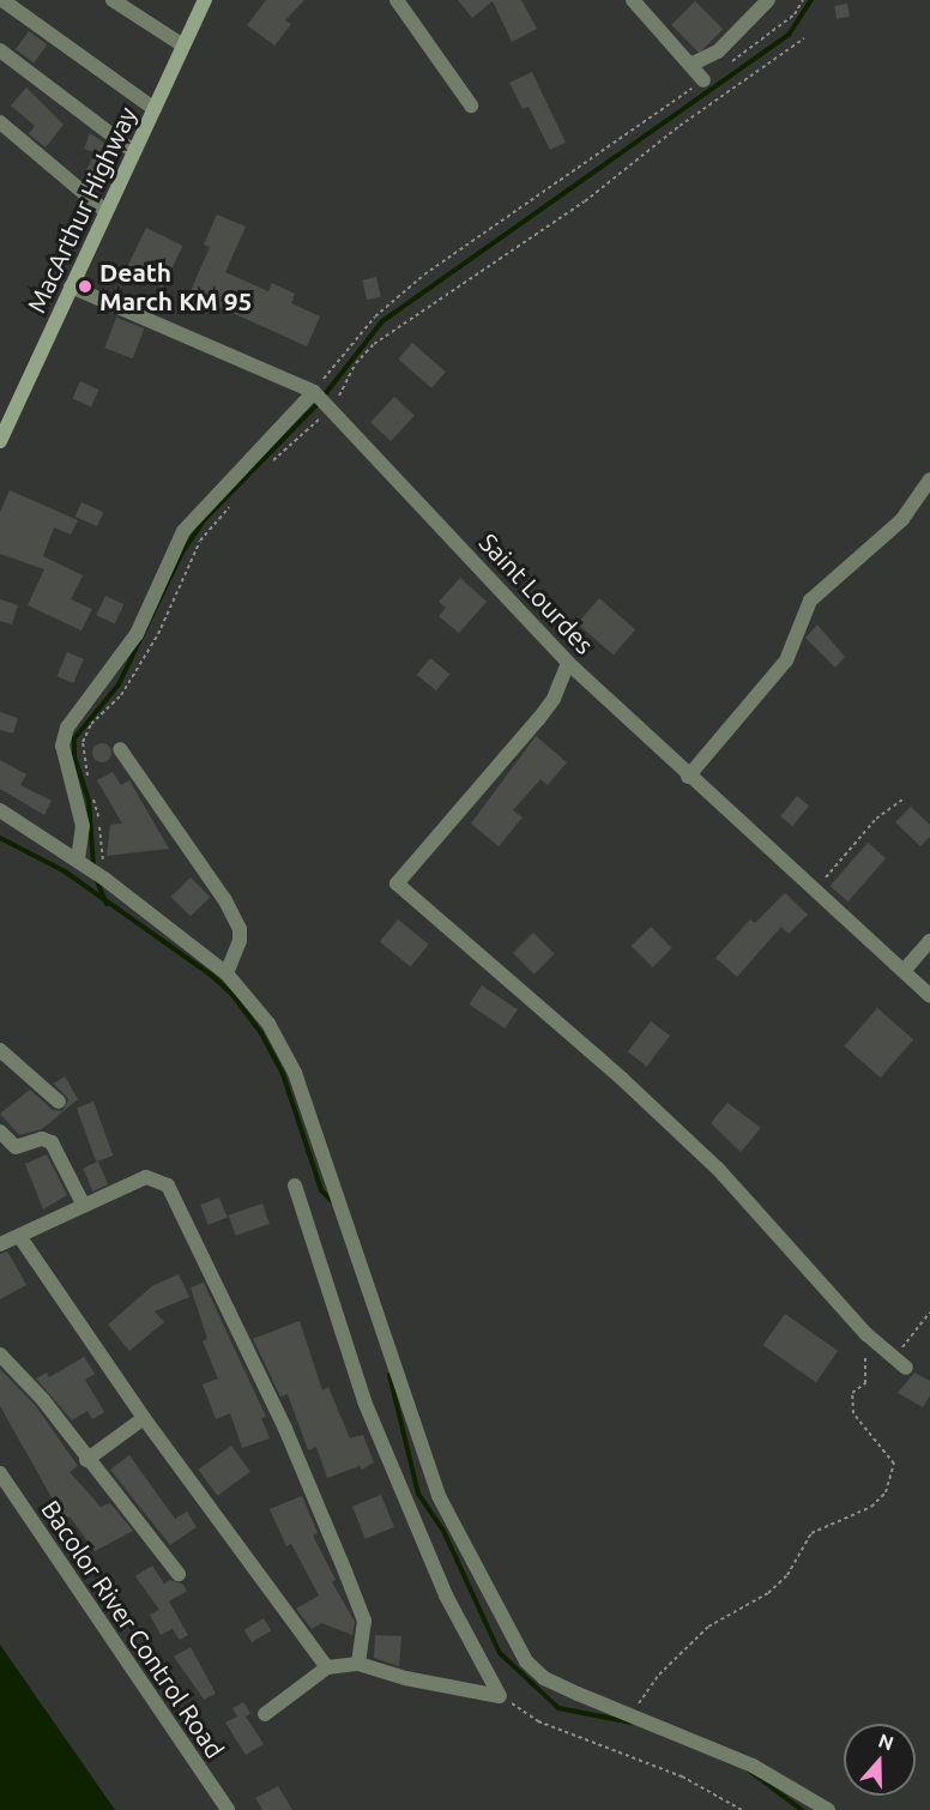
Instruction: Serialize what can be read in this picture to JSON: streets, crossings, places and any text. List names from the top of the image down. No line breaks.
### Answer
{"streets":{"main road":["MacArthur Highway"],"street":["Saint Lourdes","Bacolor River Control Road"]},"crossings":[["MacArthur Highway","Saint Lourdes"]],"places":["Death March KM 95"],"north":"top"}
